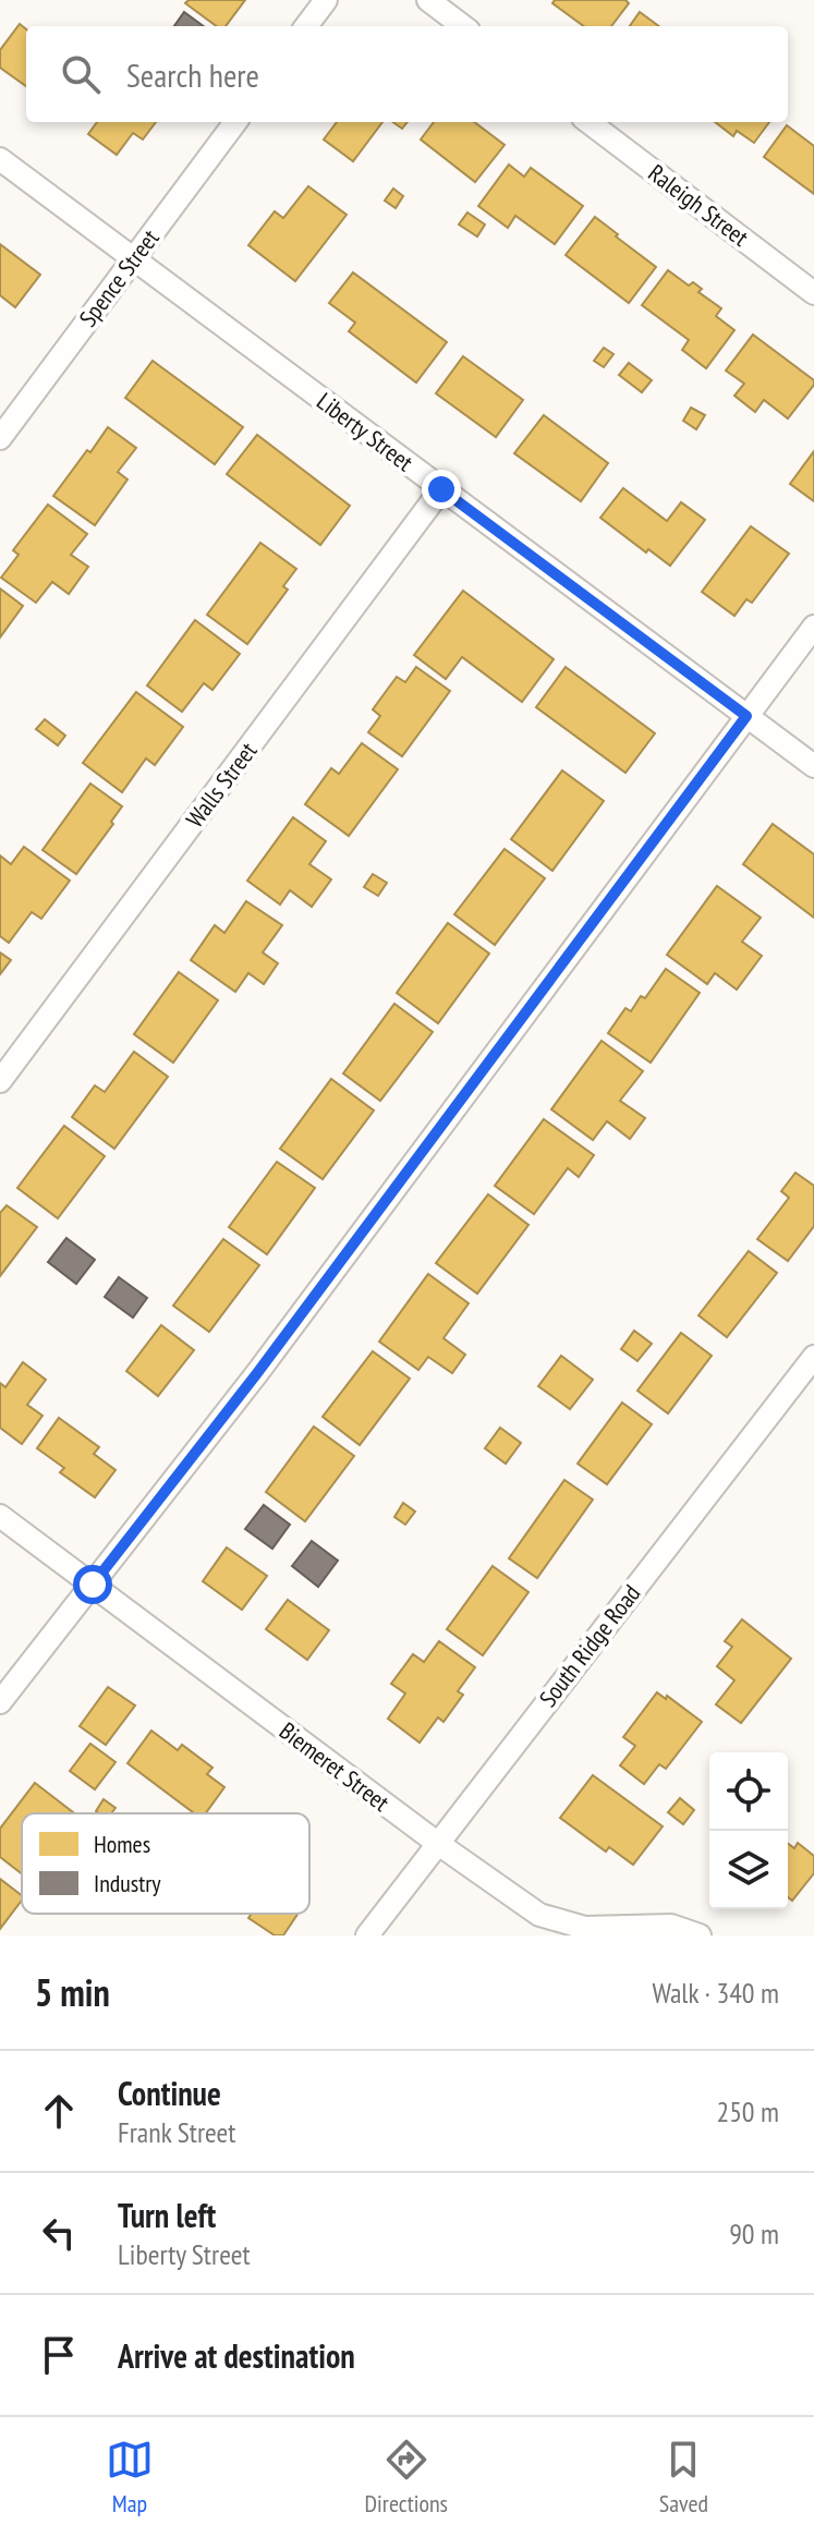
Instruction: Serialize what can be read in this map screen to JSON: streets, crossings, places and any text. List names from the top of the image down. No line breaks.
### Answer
{"streets":{"street":["Raleigh Street","Spence Street","Liberty Street","Walls Street","South Ridge Road","Biemeret Street"]},"crossings":[["Spence Street","Liberty Street"],["Liberty Street","Walls Street"],["South Ridge Road","Biemeret Street"]],"legend":["Homes","Industry"],"page":{"search":"Search here","heading":["5 min","Walk · 340 m"],"list":[["Continue","Frank Street","250 m"],["Turn left","Liberty Street","90 m"],"Arrive at destination"],"nav":["Map","Directions","Saved"]}}
